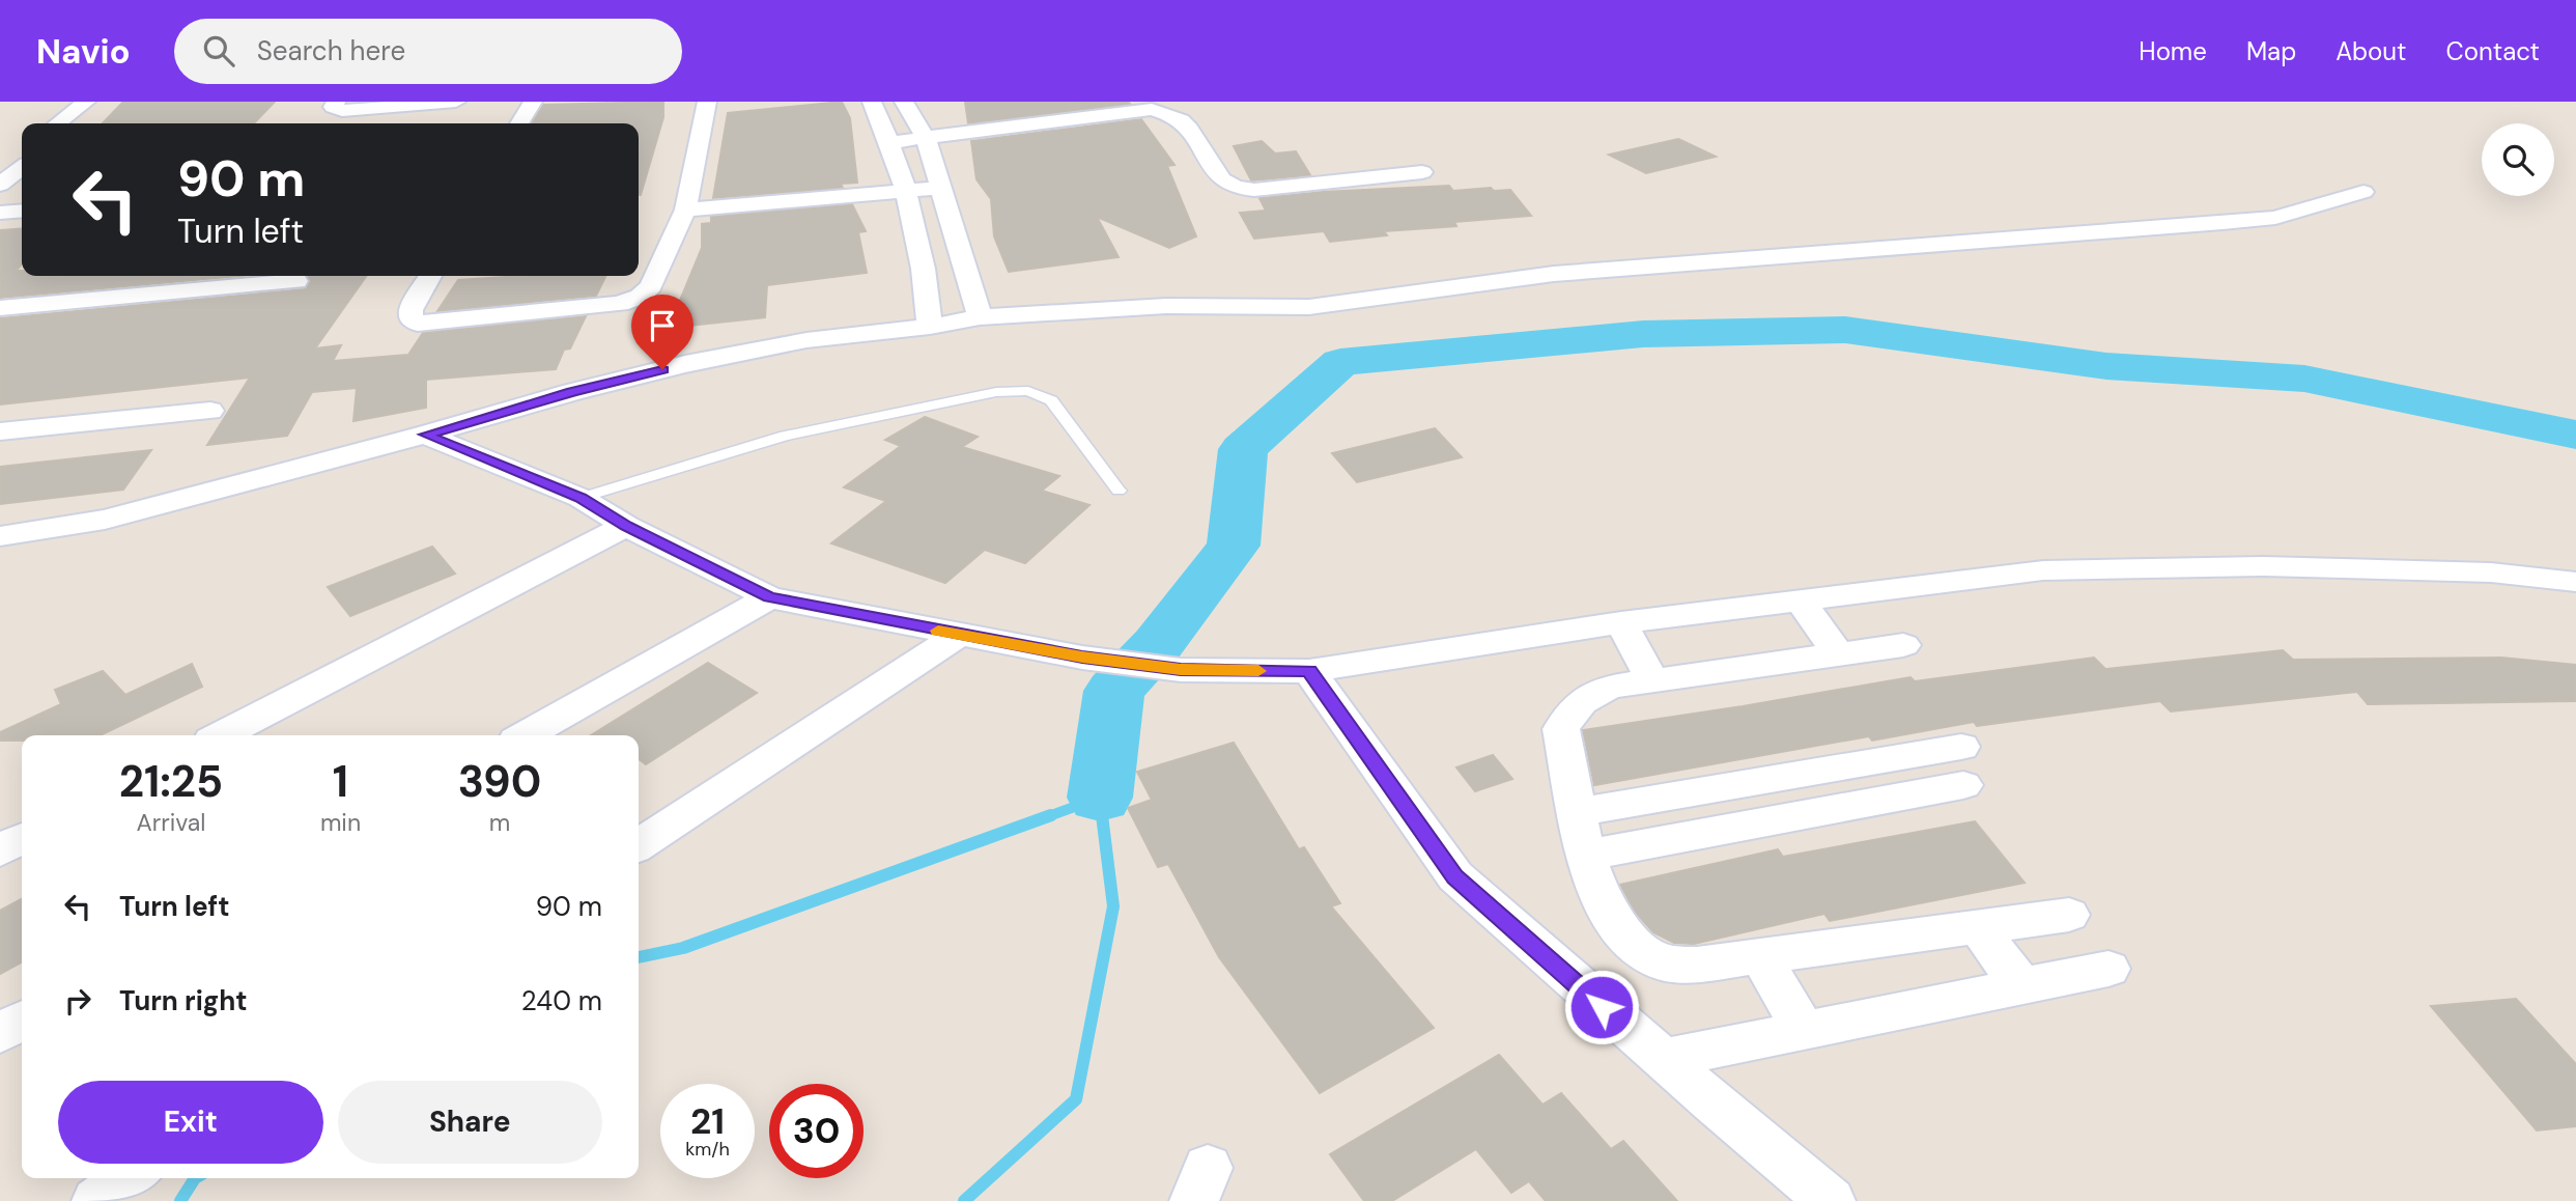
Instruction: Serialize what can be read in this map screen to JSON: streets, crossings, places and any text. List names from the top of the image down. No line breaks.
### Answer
{"page":{"header":"Navio","search":"Search here","nav":["Home","Map","About","Contact"],"turn":["90 m","Turn left"],"eta":["21:25","Arrival","1","min","390","m"],"list":[{"name":"Turn left","value":"90 m"},{"name":"Turn right","value":"240 m"}],"buttons":["Exit","Share"],"speed":"21 km/h","limit":"30"}}
